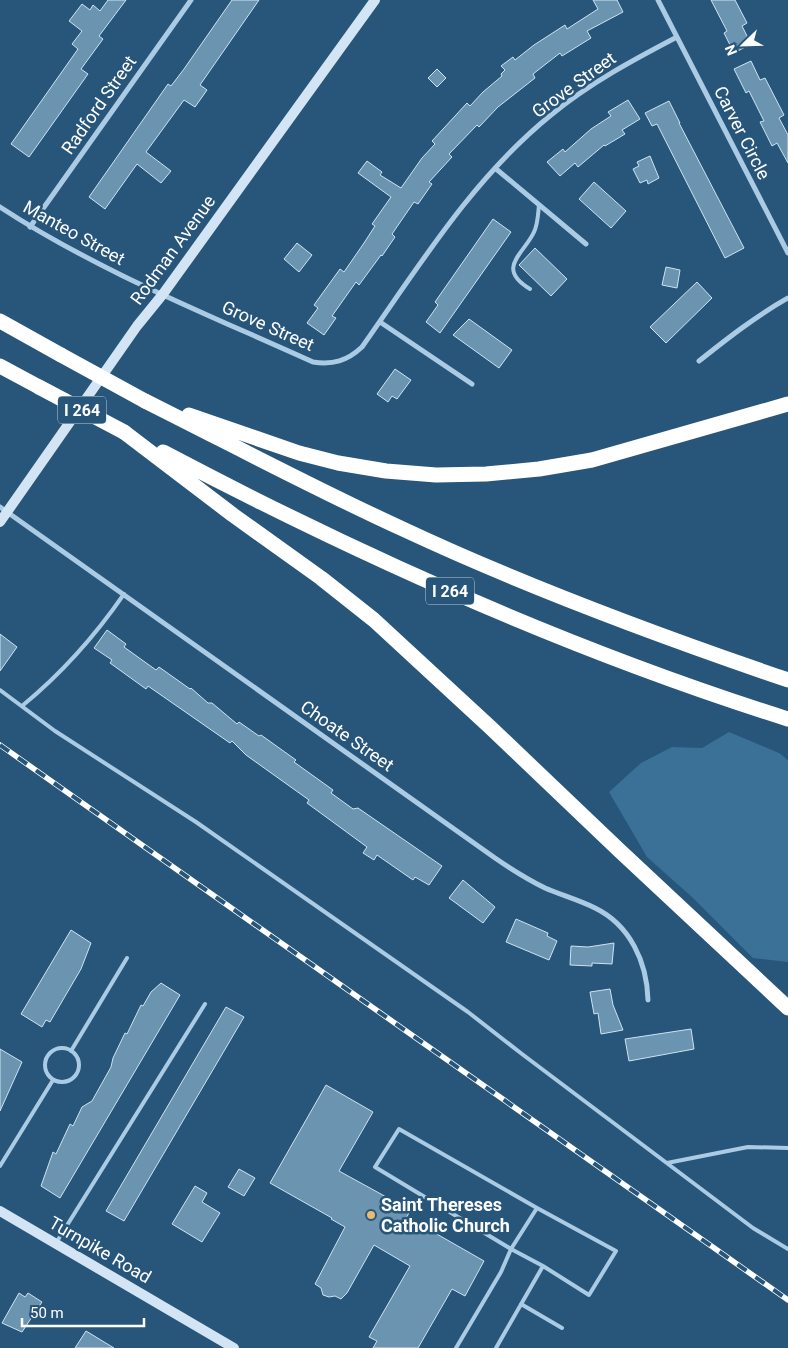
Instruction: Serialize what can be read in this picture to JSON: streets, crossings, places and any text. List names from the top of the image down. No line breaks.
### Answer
{"streets":{"highway":["I 264"],"street":["Grove Street","Radford Street","Carver Circle","Manteo Street","Rodman Avenue","Choate Street","Turnpike Road"]},"crossings":[["Grove Street","Carver Circle"],["Grove Street","Manteo Street"],["Grove Street","Rodman Avenue"],["Radford Street","Manteo Street"],["Manteo Street","Rodman Avenue"],["Rodman Avenue","Choate Street"]],"places":["Saint Thereses Catholic Church"],"scale_bar":"50 m","north":"bottom left"}
